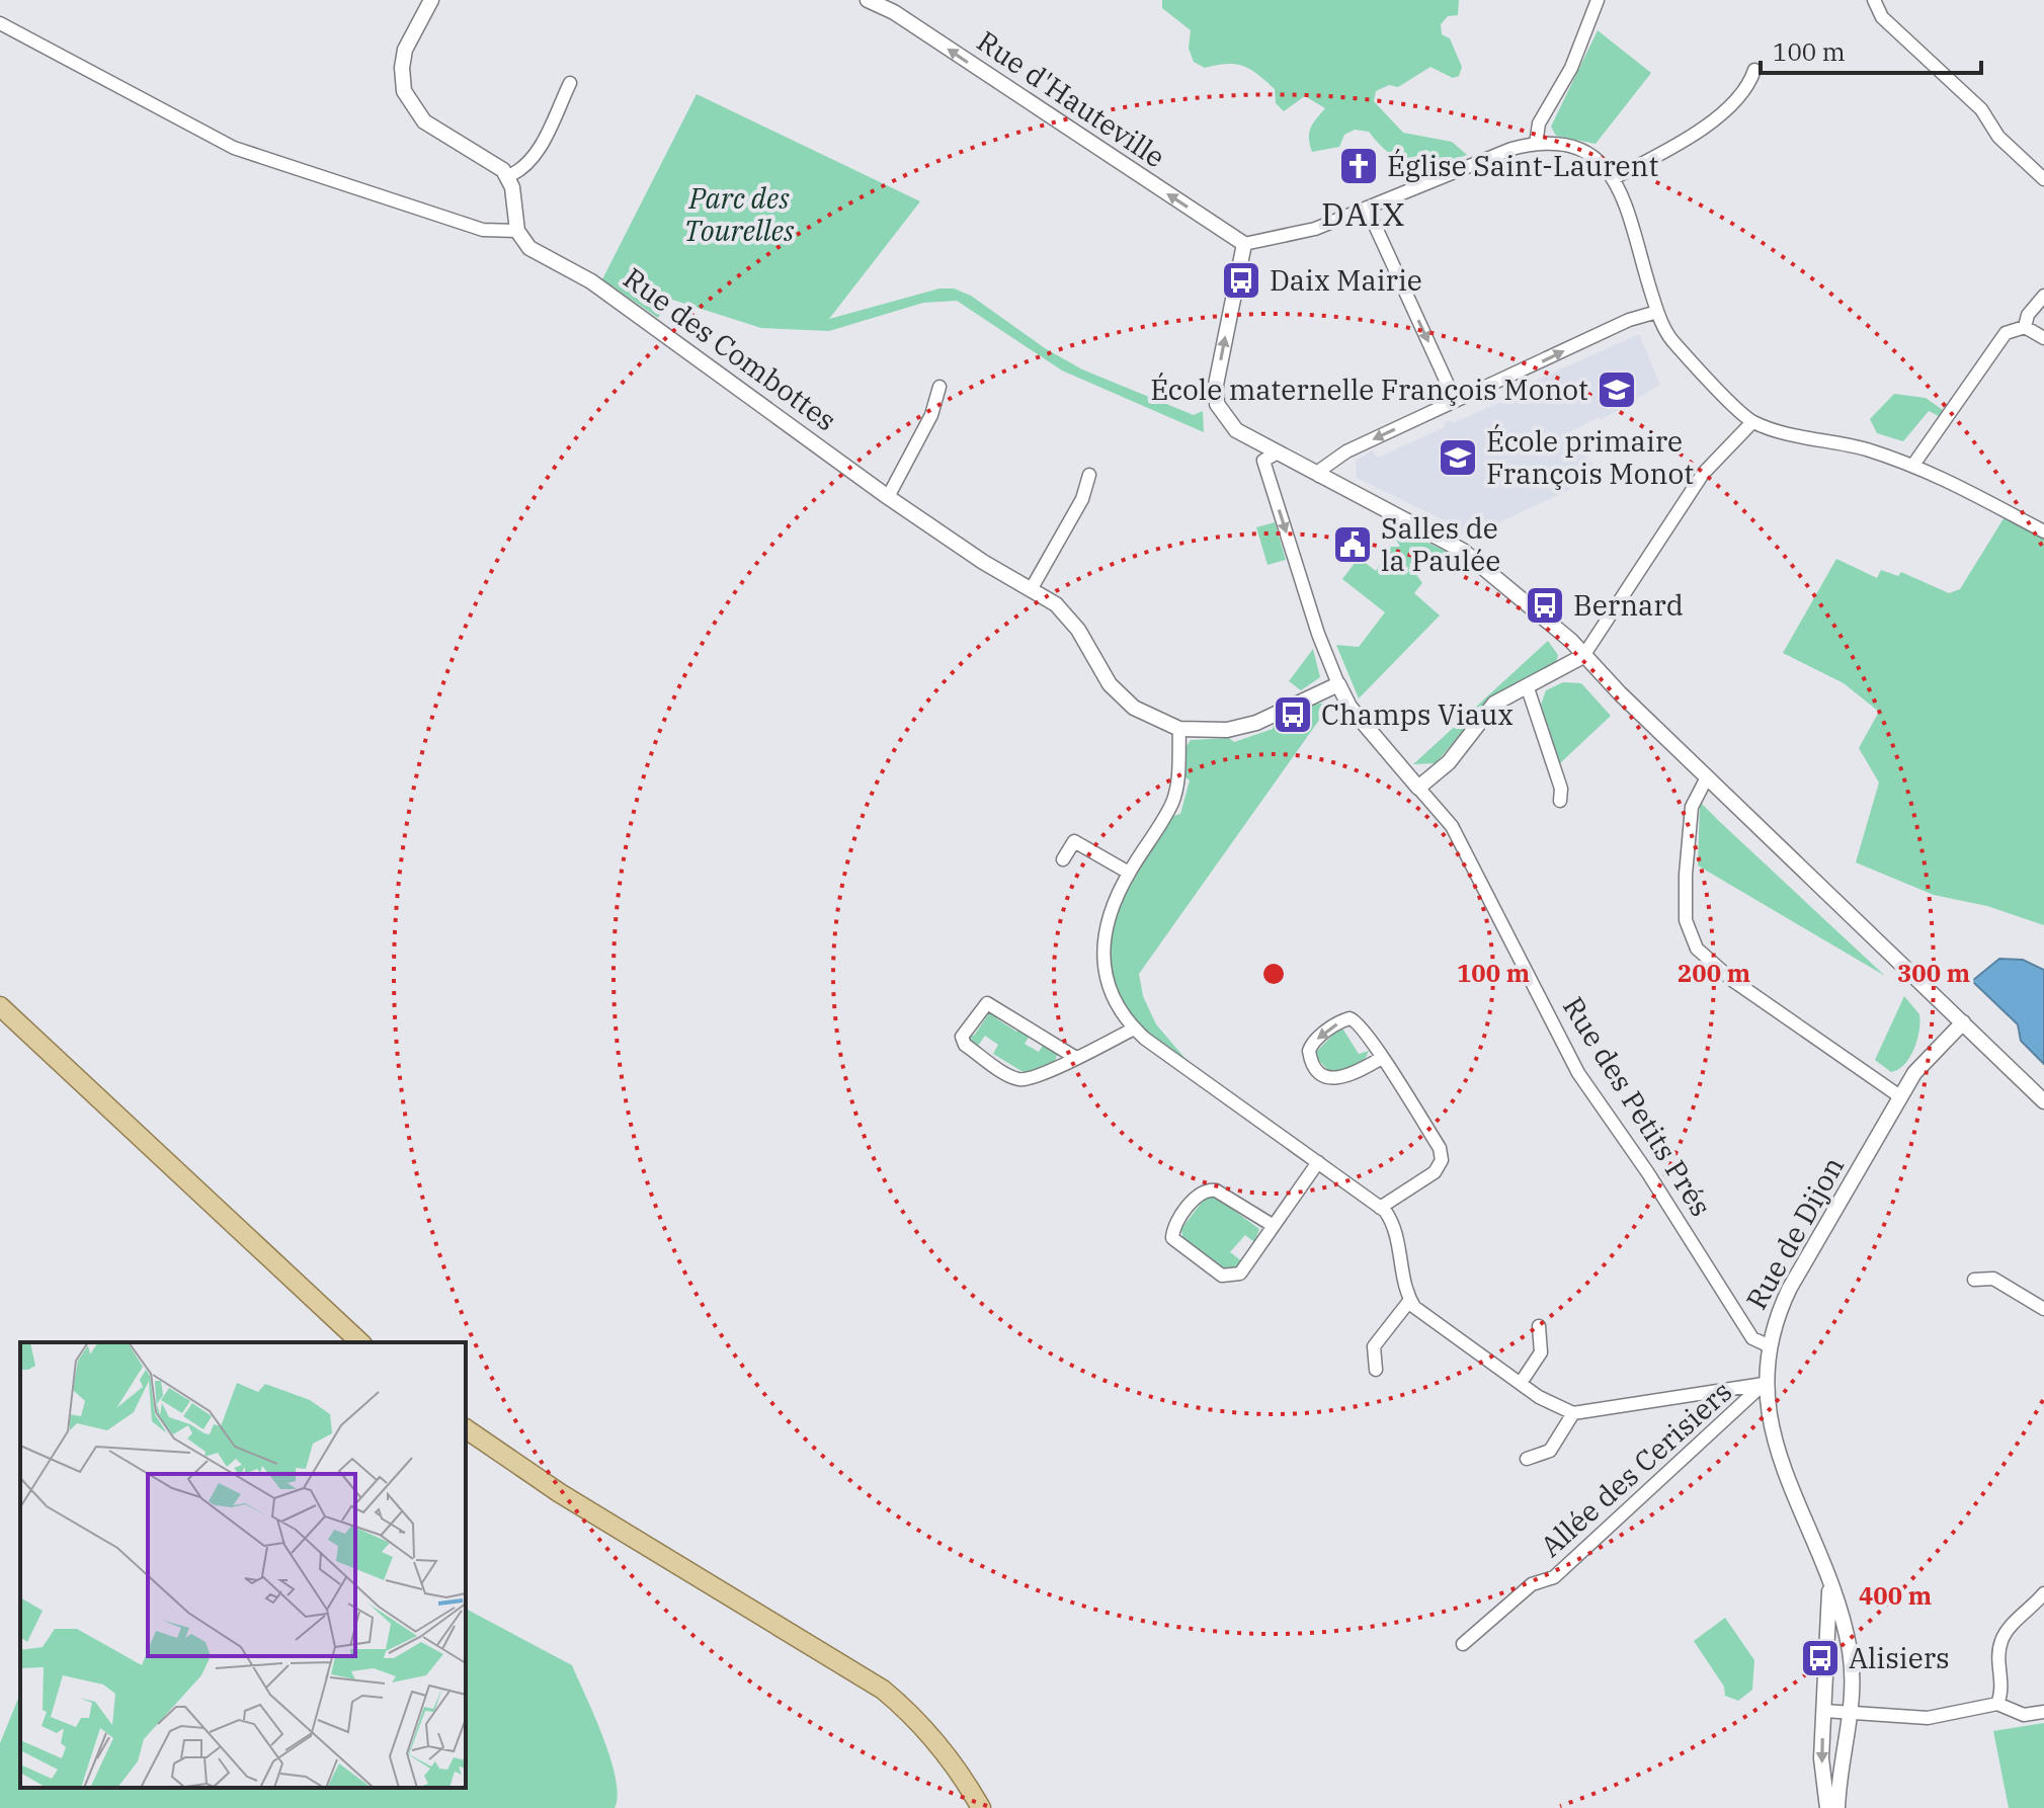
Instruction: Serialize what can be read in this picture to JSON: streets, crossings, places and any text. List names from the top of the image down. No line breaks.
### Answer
{"streets":{"street":["Rue d'Hauteville","Rue des Combottes","Rue des Petits Prés","Rue de Dijon","Allée des Cerisiers"]},"crossings":[["Rue des Combottes","Rue des Petits Prés"],["Rue des Petits Prés","Rue de Dijon"],["Rue de Dijon","Allée des Cerisiers"]],"one_way":["Rue d'Hauteville"],"districts":["DAIX"],"parks":["Parc des Tourelles"],"places":{"church":["Église Saint-Laurent"],"bus stop":["Daix Mairie","Bernard","Champs Viaux","Alisiers"],"school or university":["École maternelle François Monot","École primaire François Monot"],"public building":["Salles de la Paulée"]},"scale_bar":"100 m","rings":["100 m","200 m","300 m","400 m"]}
